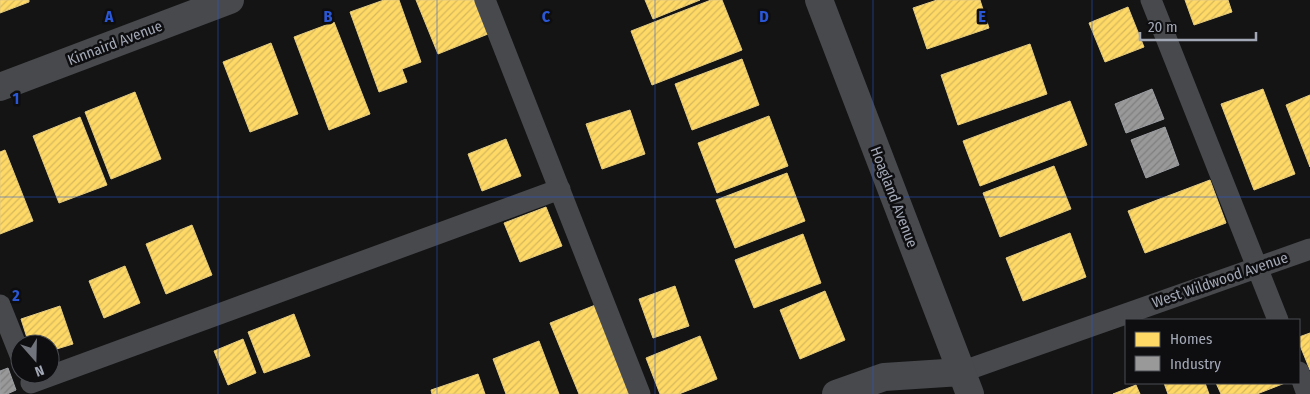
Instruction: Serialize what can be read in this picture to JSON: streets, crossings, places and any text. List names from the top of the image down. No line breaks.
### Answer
{"streets":{"street":["Kinnaird Avenue","Hoagland Avenue","West Wildwood Avenue"]},"crossings":[["Hoagland Avenue","West Wildwood Avenue"]],"legend":["Homes","Industry"],"scale_bar":"20 m","north":"bottom","grid":{"columns":["A","B","C","D","E"],"rows":["1","2"]}}
